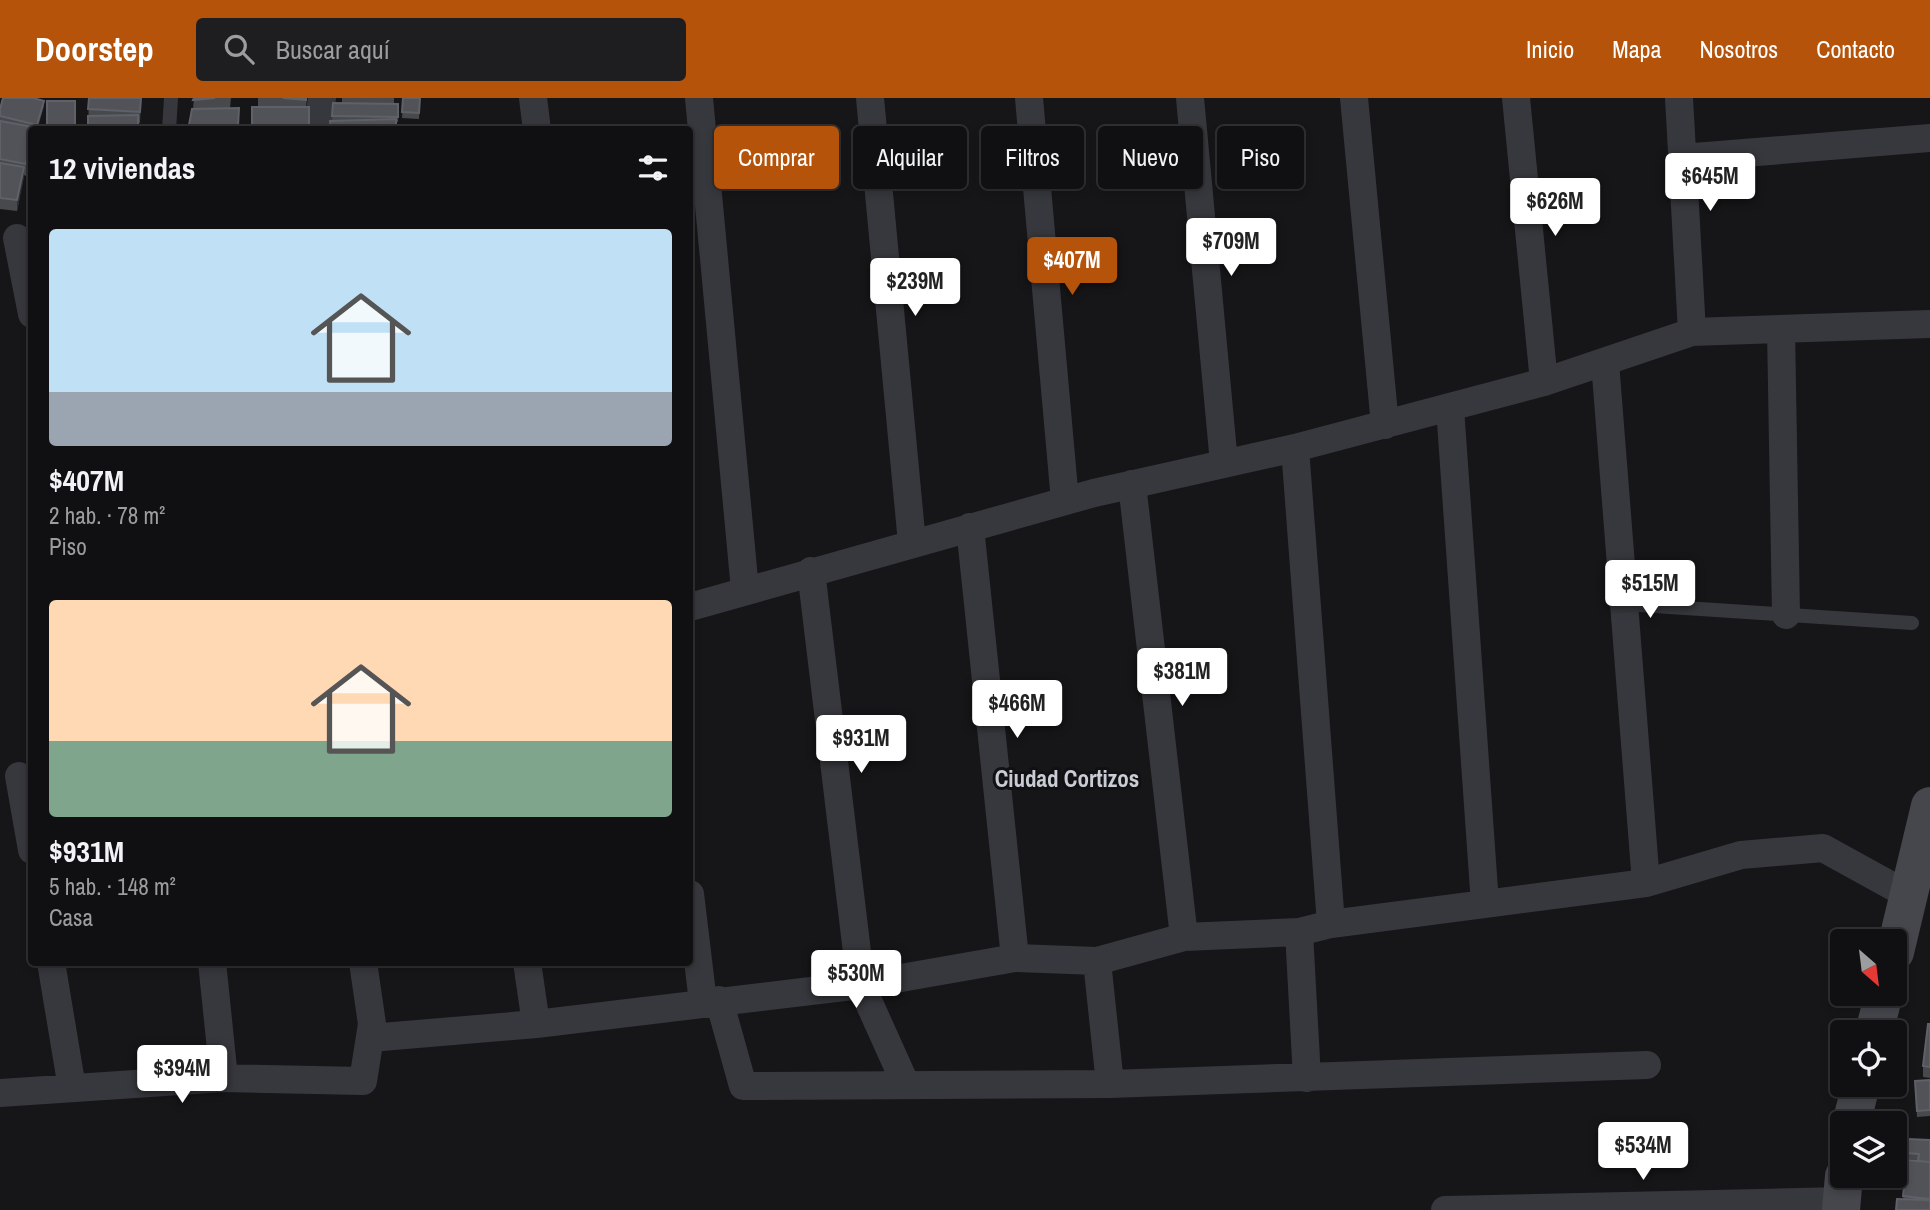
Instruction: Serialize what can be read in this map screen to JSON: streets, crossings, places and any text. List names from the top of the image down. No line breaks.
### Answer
{"districts":["Ciudad Cortizos"],"north":"bottom right","page":{"header":"Doorstep","search":"Buscar aquí","nav":["Inicio","Mapa","Nosotros","Contacto"],"chip":["Comprar","Alquilar","Filtros","Nuevo","Piso"],"heading":"12 viviendas","price":["$645M","$626M","$709M","$407M","$239M","$515M","$381M","$466M","$931M","$530M","$394M","$534M"],"list":[{"name":"$407M","note":"2 hab. · 78 m² · Piso"},{"name":"$931M","note":"5 hab. · 148 m² · Casa"}]}}
